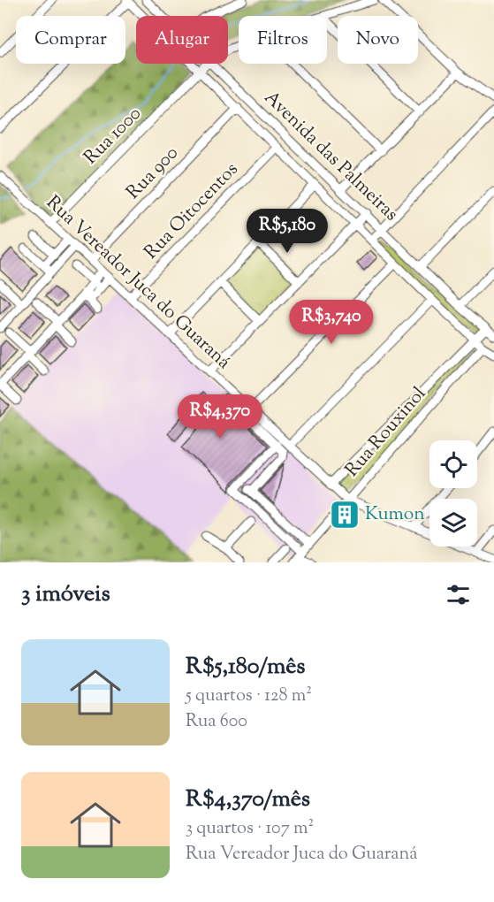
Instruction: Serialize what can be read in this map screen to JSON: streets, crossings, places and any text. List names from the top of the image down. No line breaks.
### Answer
{"streets":{"street":["Rua 1000","Avenida das Palmeiras","Rua 900","Rua Oitocentos","Rua Vereador Juca do Guaraná","Rua Rouxinol"]},"crossings":[["Rua 1000","Avenida das Palmeiras"],["Rua 1000","Rua Vereador Juca do Guaraná"],["Avenida das Palmeiras","Rua 900"],["Avenida das Palmeiras","Rua Oitocentos"],["Avenida das Palmeiras","Rua Rouxinol"],["Rua 900","Rua Vereador Juca do Guaraná"],["Rua Oitocentos","Rua Vereador Juca do Guaraná"],["Rua Vereador Juca do Guaraná","Rua Rouxinol"]],"places":{"building":["Kumon"]},"page":{"chip":["Comprar","Alugar","Filtros","Novo"],"price":["R$5,180","R$3,740","R$4,370"],"heading":"3 imóveis","list":[{"name":"R$5,180/mês","note":"5 quartos · 128 m² · Rua 600"},{"name":"R$4,370/mês","note":"3 quartos · 107 m² · Rua Vereador Juca do Guaraná"}]}}
